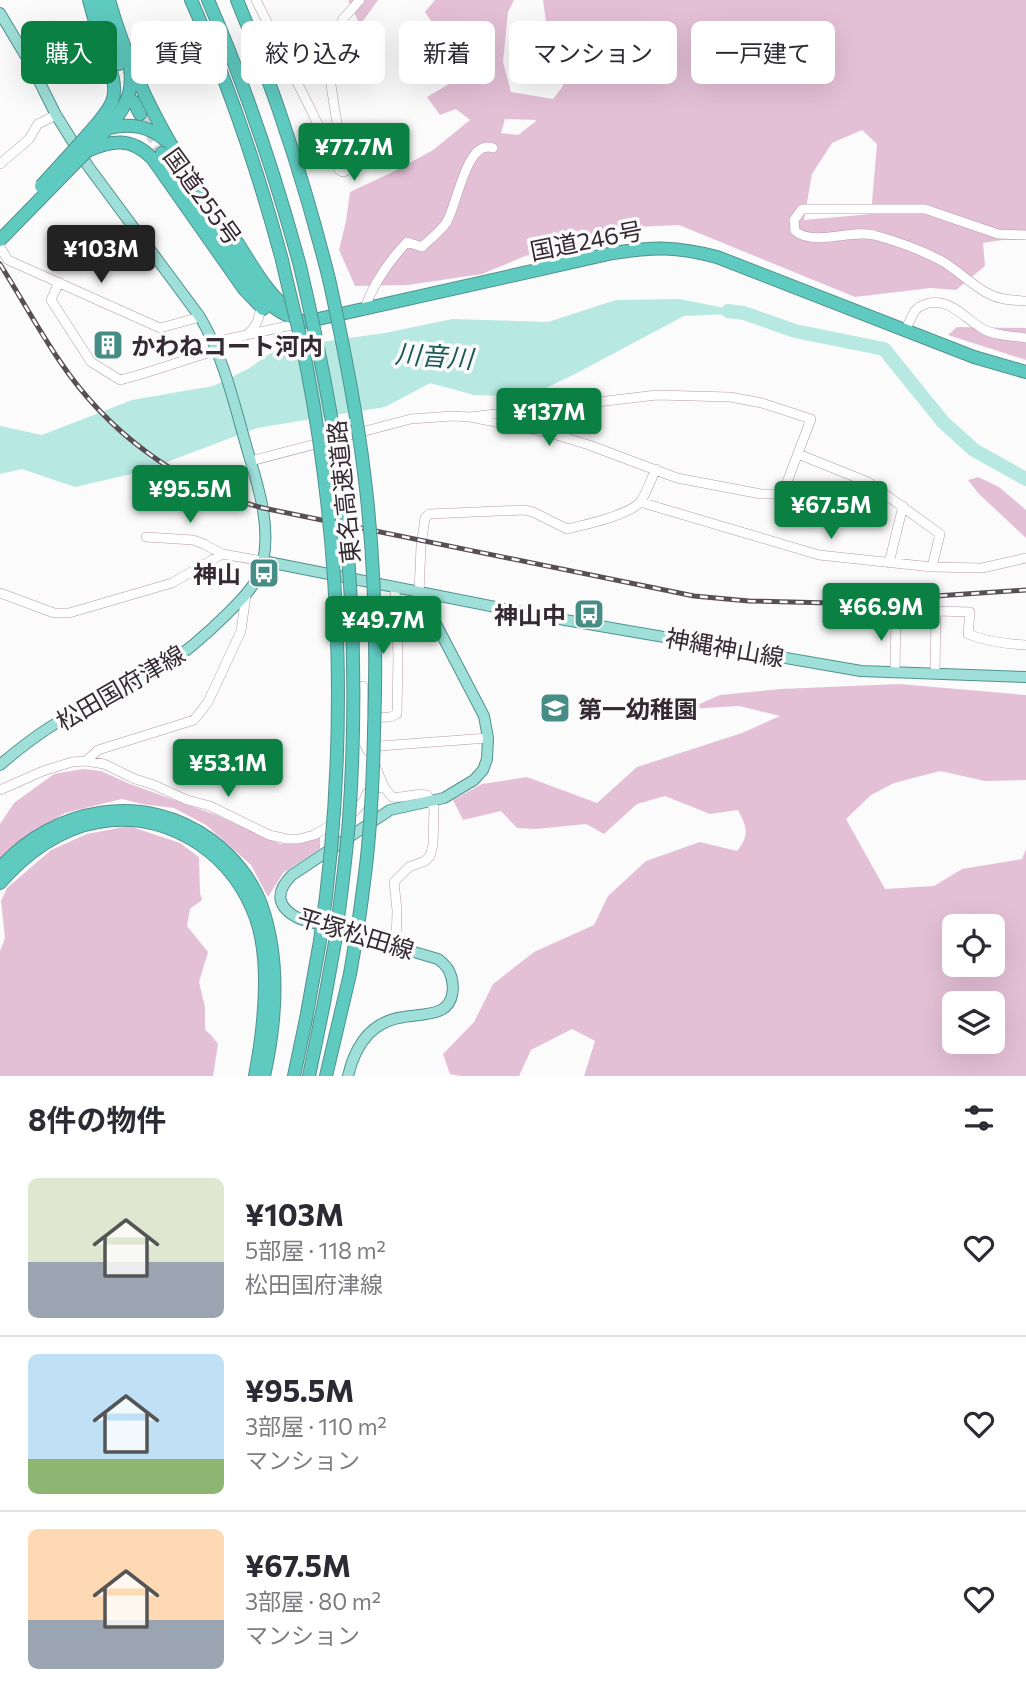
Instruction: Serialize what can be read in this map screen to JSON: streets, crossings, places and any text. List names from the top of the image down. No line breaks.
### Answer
{"streets":{"highway":["国道255号","国道246号","東名高速道路"],"main road":["神縄神山線","松田国府津線","平塚松田線"]},"crossings":[["神縄神山線","平塚松田線"]],"water":["川音川"],"places":{"building":["かわねコート河内"],"bus stop":["神山","神山中"],"school or university":["第一幼稚園"]},"page":{"chip":["購入","賃貸","絞り込み","新着","マンション","一戸建て"],"price":["¥77.7M","¥103M","¥137M","¥95.5M","¥67.5M","¥66.9M","¥49.7M","¥53.1M"],"heading":"8件の物件","list":[{"name":"¥103M","note":"5部屋 · 118 m² · 松田国府津線"},{"name":"¥95.5M","note":"3部屋 · 110 m² · マンション"},{"name":"¥67.5M","note":"3部屋 · 80 m² · マンション"}]}}
